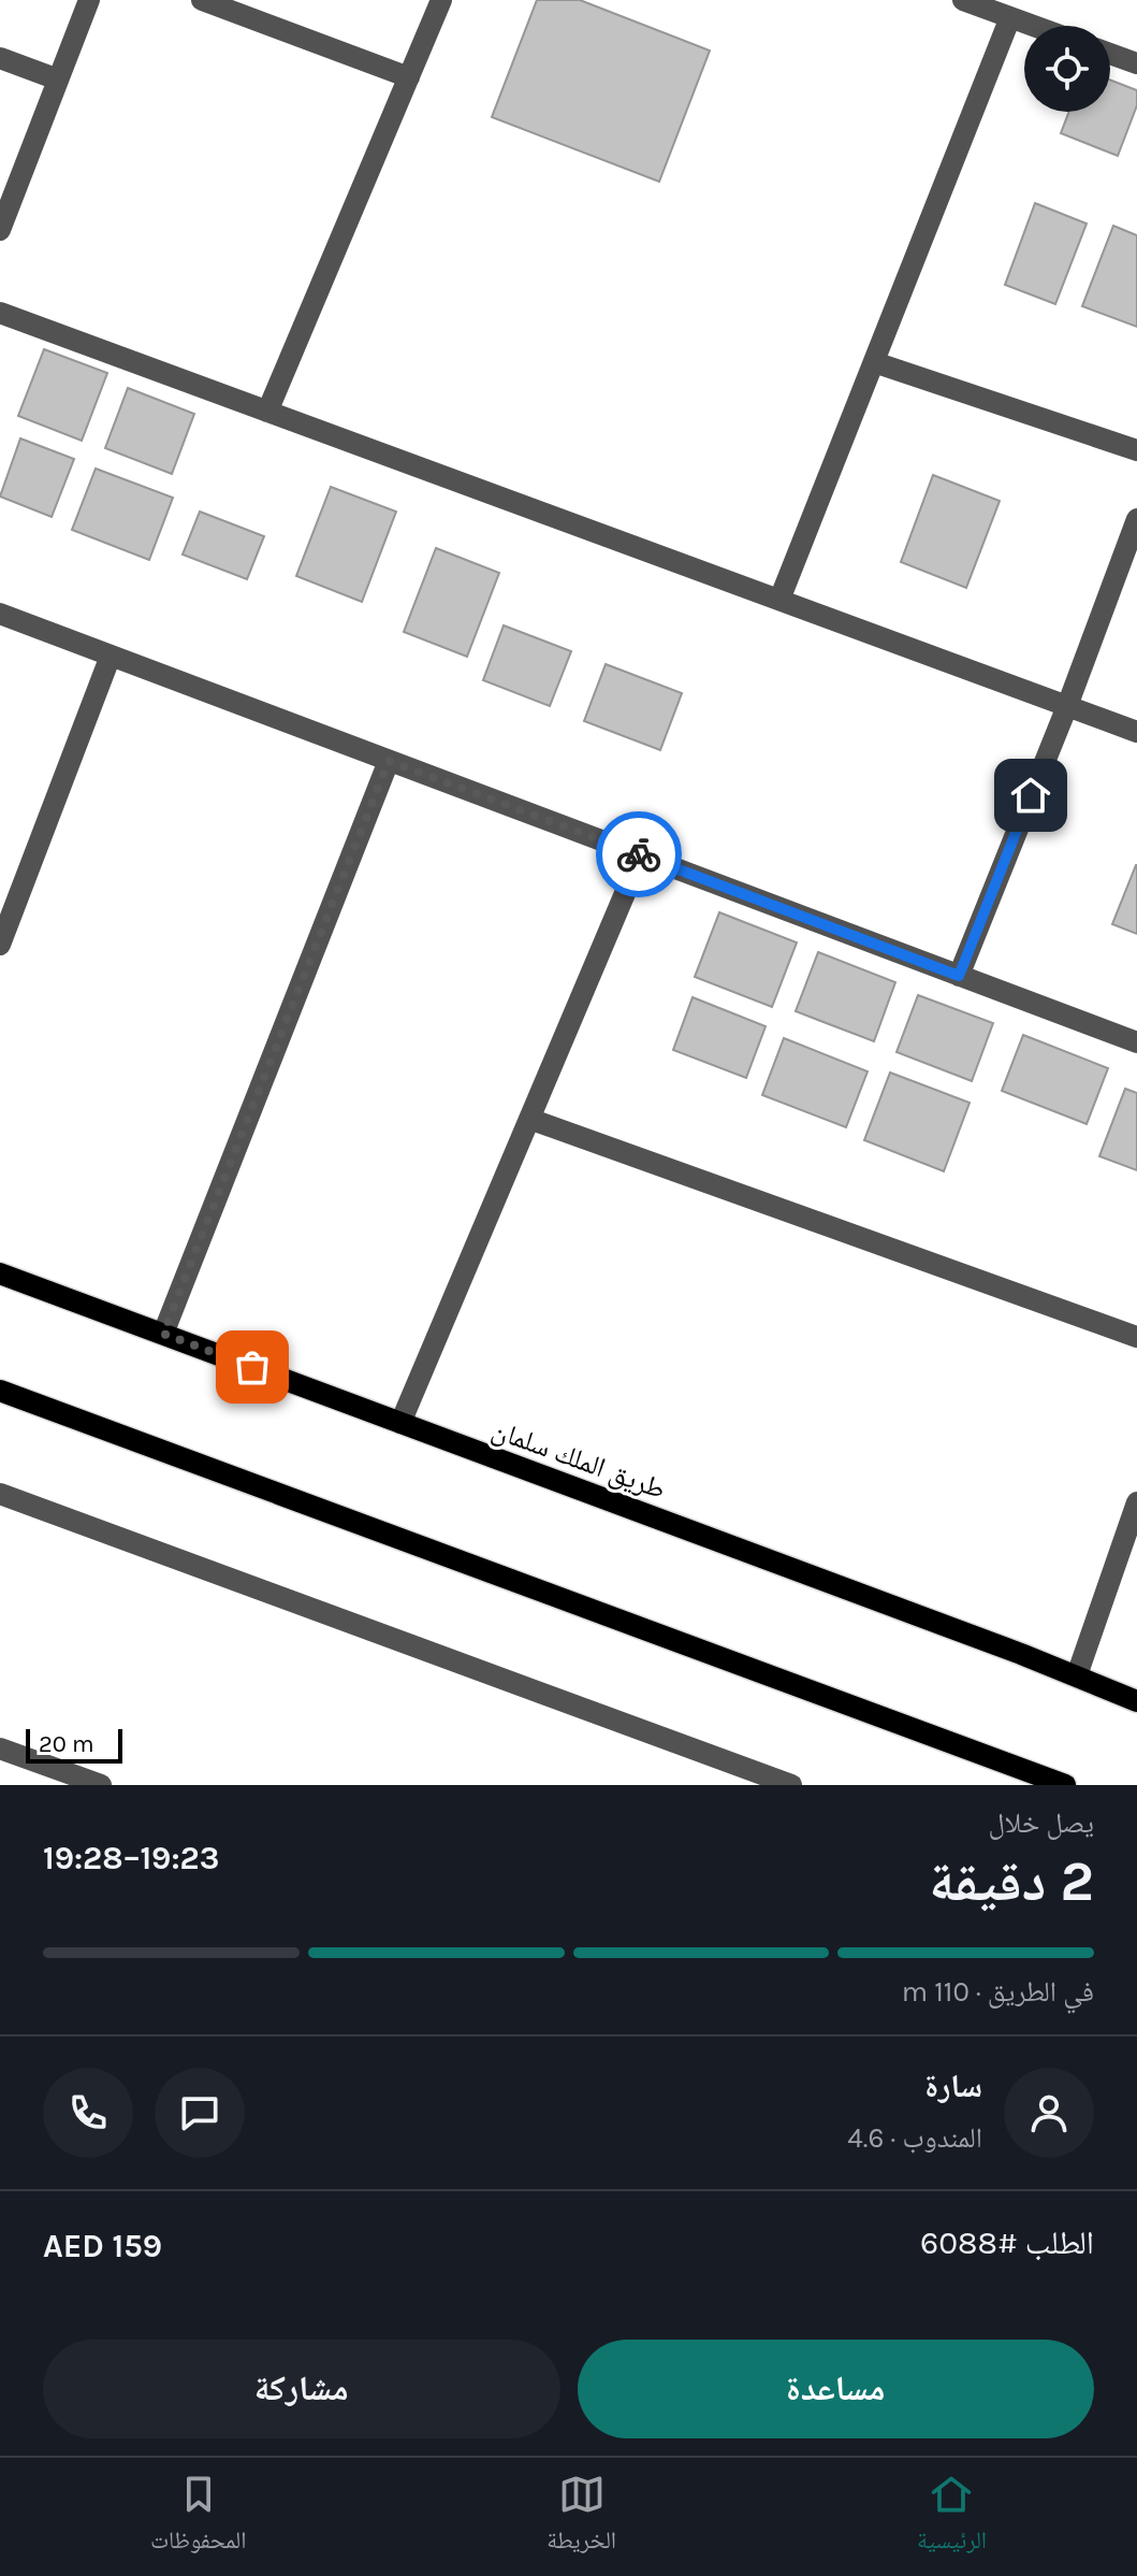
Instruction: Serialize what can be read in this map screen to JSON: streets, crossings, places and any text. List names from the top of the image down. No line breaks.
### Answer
{"streets":{"main road":["طريق الملك سلمان"]},"scale_bar":"20 m","page":{"scale":"20 m","heading":["2 دقيقة","يصل خلال","19:23–19:28"],"panel":["سارة","المندوب · 4.6","الطلب #6088","AED 159"],"bar":"في الطريق · 110 m","buttons":["مساعدة","مشاركة"],"tabs":["الرئيسية","الخريطة","المحفوظات"]}}
